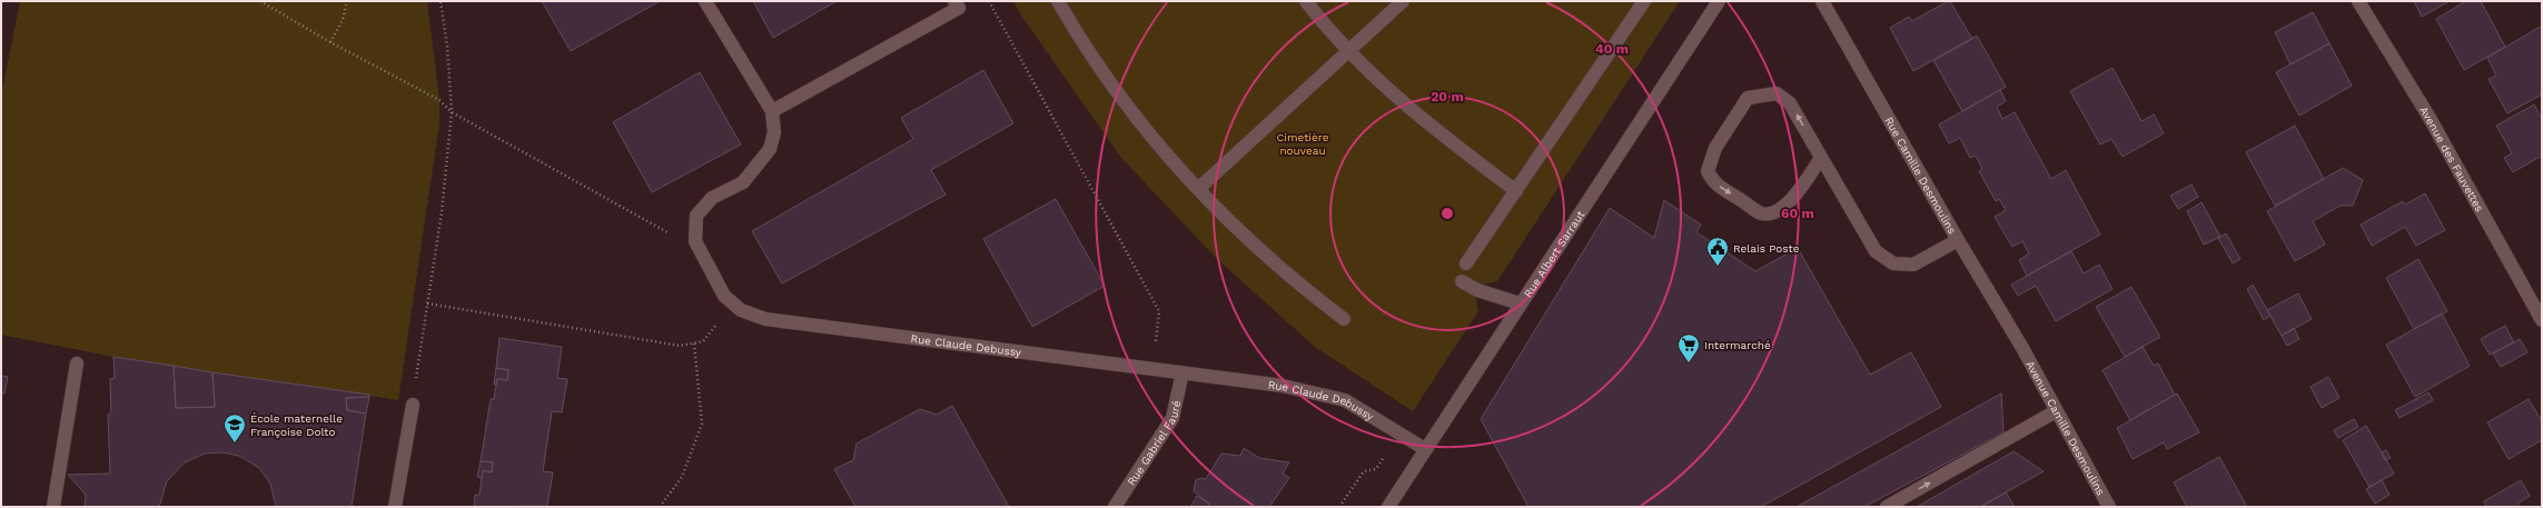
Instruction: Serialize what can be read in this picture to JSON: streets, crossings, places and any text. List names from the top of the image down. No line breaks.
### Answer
{"streets":{"street":["Avenue des Fauvettes","Rue Camille Desmoulins","Rue Albert Sarraut","Rue Claude Debussy","Avenue Camille Desmoulins","Rue Gabriel Fauré"]},"crossings":[["Rue Camille Desmoulins","Avenue Camille Desmoulins"],["Rue Albert Sarraut","Rue Claude Debussy"],["Rue Claude Debussy","Rue Gabriel Fauré"]],"parks":["Cimetière nouveau"],"places":{"public building":["Relais Poste"],"supermarket":["Intermarché"],"school or university":["École maternelle Françoise Dolto"]},"rings":["40 m","20 m","60 m"]}
